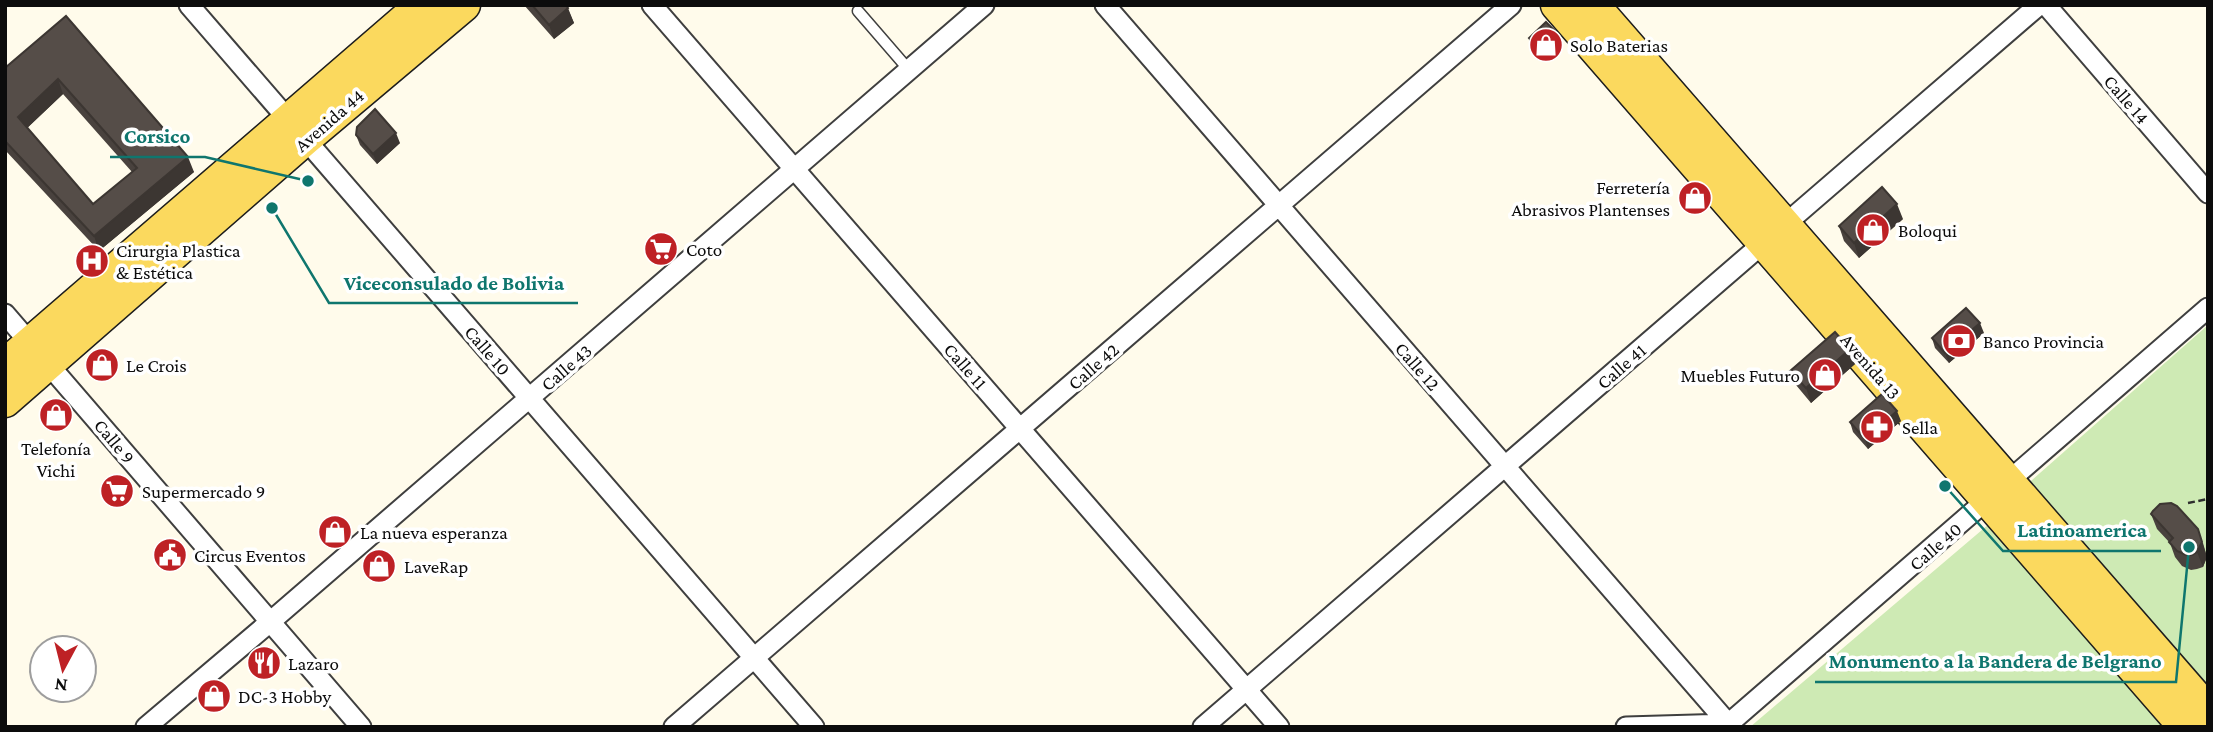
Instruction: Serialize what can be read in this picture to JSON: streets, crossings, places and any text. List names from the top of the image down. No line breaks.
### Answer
{"streets":{"main road":["Avenida 44","Avenida 13"],"street":["Calle 14","Calle 10","Calle 11","Calle 42","Calle 12","Calle 41","Calle 43","Calle 9","Calle 40"]},"crossings":[["Avenida 44","Calle 10"],["Avenida 44","Calle 9"],["Calle 10","Calle 42"],["Calle 10","Calle 43"],["Calle 11","Calle 42"],["Calle 11","Calle 41"],["Calle 11","Calle 43"],["Calle 42","Calle 12"],["Calle 12","Calle 41"],["Calle 12","Calle 40"],["Calle 41","Avenida 13"],["Avenida 13","Calle 40"],["Calle 43","Calle 9"]],"places":{"shop":["Solo Baterias","Ferretería Abrasivos Plantenses","Boloqui","Le Crois","Muebles Futuro","Telefonía Vichi","La nueva esperanza","LaveRap","DC-3 Hobby"],"other":["Corsico","Viceconsulado de Bolivia","Latinoamerica","Monumento a la Bandera de Belgrano"],"supermarket":["Coto","Supermercado 9"],"hospital":["Cirurgia Plastica & Estética"],"bank":["Banco Provincia"],"pharmacy":["Sella"],"public building":["Circus Eventos"],"restaurant":["Lazaro"]},"north":"bottom"}
